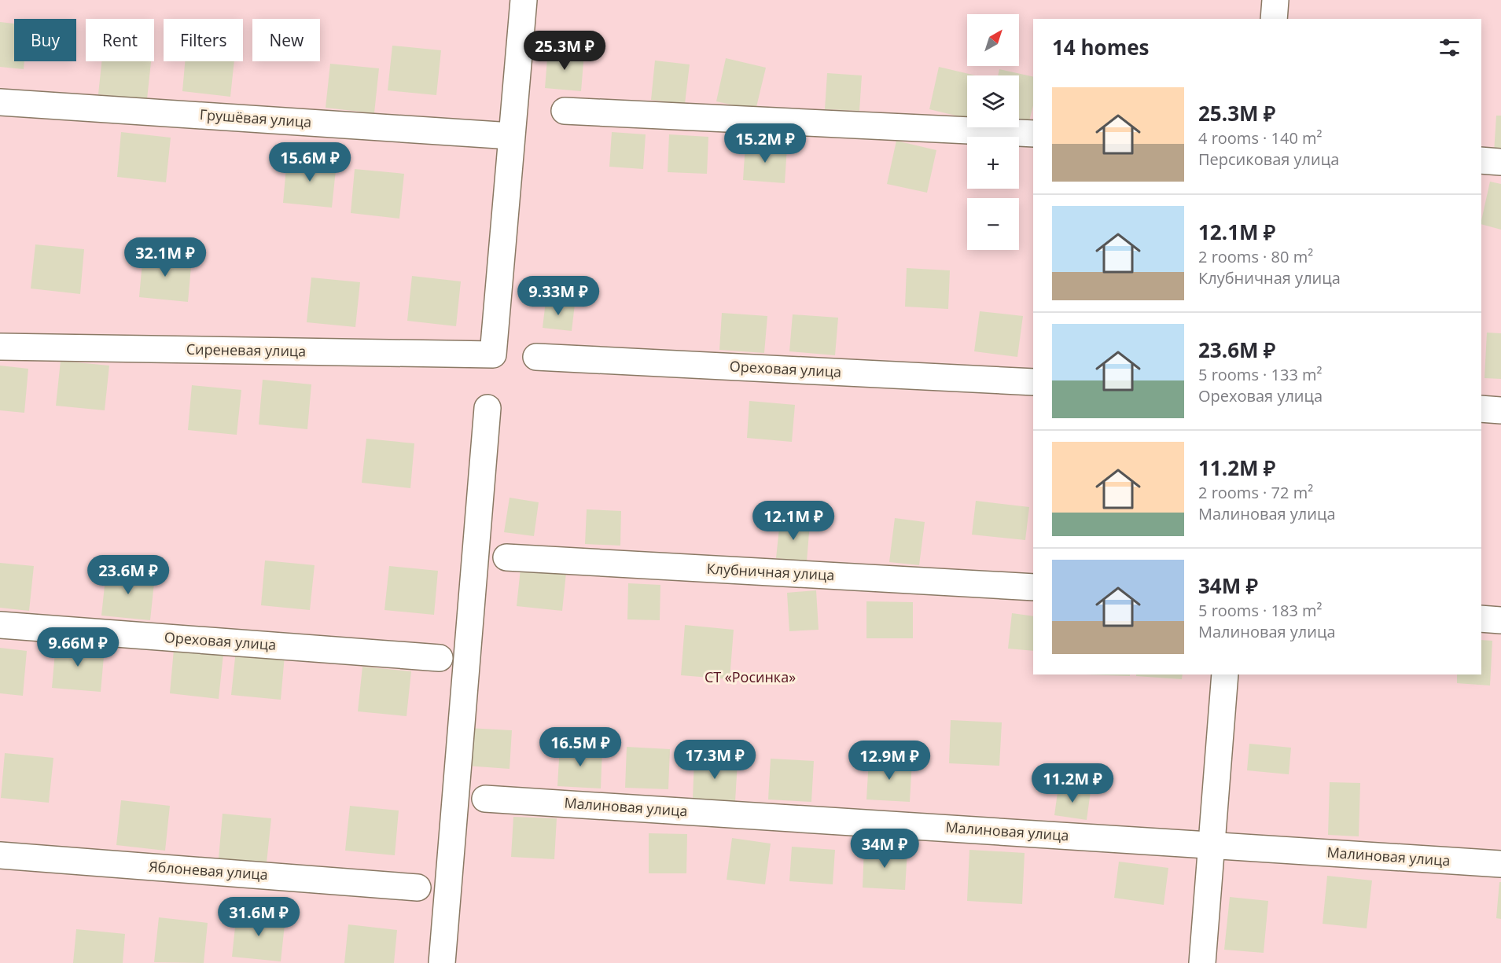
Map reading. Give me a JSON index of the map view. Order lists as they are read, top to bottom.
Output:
{
  "streets": {
    "street": [
      "Грушёвая улица",
      "Сиреневая улица",
      "Ореховая улица",
      "Клубничная улица",
      "Малиновая улица",
      "Яблоневая улица"
    ]
  },
  "crossings": [
    ["Грушёвая улица", "Сиреневая улица"]
  ],
  "parks": ["СТ «Росинка»"],
  "north": "top right",
  "page": {
    "map_buttons": ["+", "−"],
    "chip": [
      "Buy",
      "Rent",
      "Filters",
      "New"
    ],
    "heading": "14 homes",
    "price": [
      "25.3M ₽",
      "15.2M ₽",
      "15.6M ₽",
      "32.1M ₽",
      "9.33M ₽",
      "12.1M ₽",
      "23.6M ₽",
      "9.66M ₽",
      "16.5M ₽",
      "17.3M ₽",
      "12.9M ₽",
      "11.2M ₽",
      "34M ₽",
      "31.6M ₽"
    ],
    "list": [
      {
        "name": "25.3M ₽",
        "note": "4 rooms · 140 m² · Персиковая улица"
      },
      {
        "name": "12.1M ₽",
        "note": "2 rooms · 80 m² · Клубничная улица"
      },
      {
        "name": "23.6M ₽",
        "note": "5 rooms · 133 m² · Ореховая улица"
      },
      {
        "name": "11.2M ₽",
        "note": "2 rooms · 72 m² · Малиновая улица"
      },
      {
        "name": "34M ₽",
        "note": "5 rooms · 183 m² · Малиновая улица"
      }
    ]
  }
}
